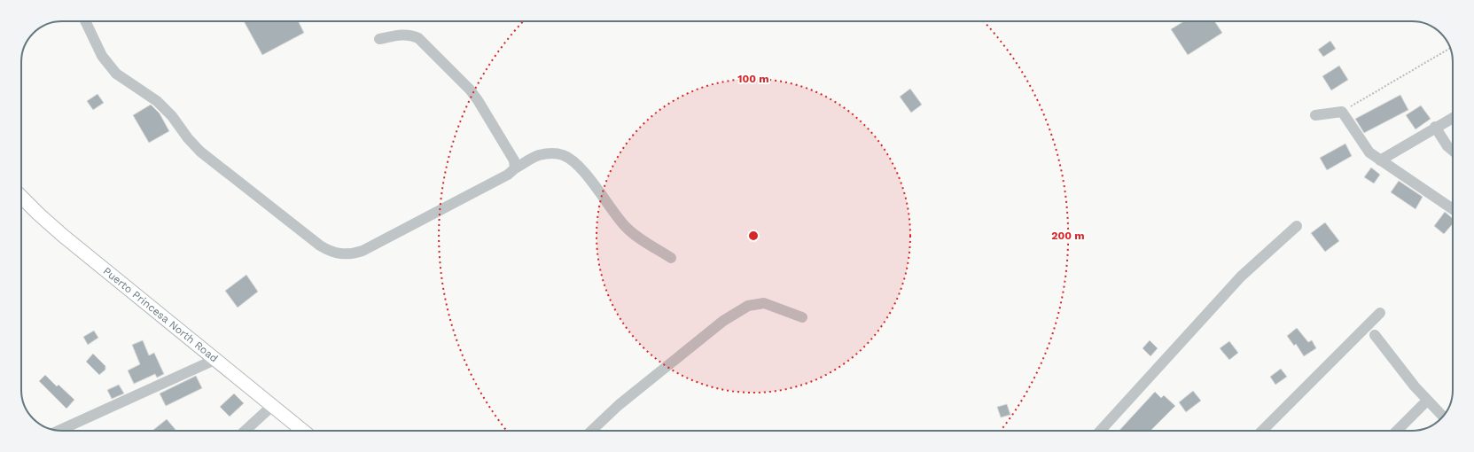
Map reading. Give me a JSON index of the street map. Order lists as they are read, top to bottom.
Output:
{
  "streets": {
    "main road": ["Puerto Princesa North Road"]
  },
  "rings": ["100 m", "200 m"]
}
